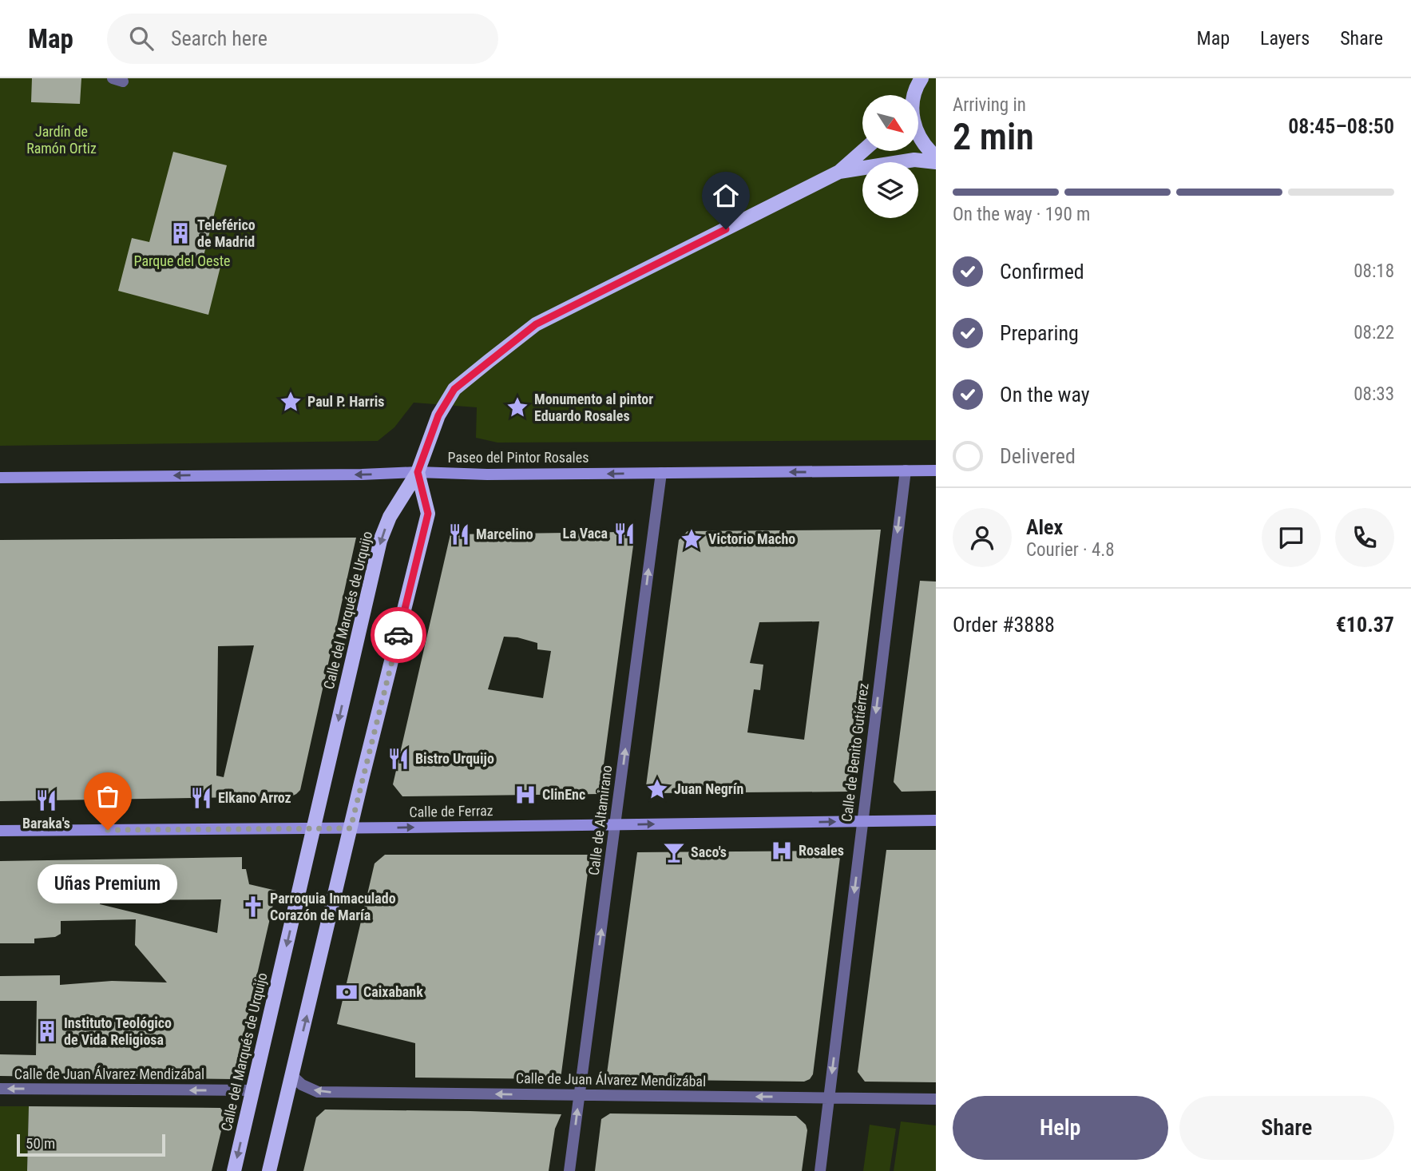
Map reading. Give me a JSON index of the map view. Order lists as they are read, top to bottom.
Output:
{
  "streets": {
    "main road": ["Paseo del Pintor Rosales", "Calle del Marqués de Urquijo", "Calle de Ferraz"],
    "street": ["Calle de Benito Gutiérrez", "Calle de Altamirano", "Calle de Juan Álvarez Mendizábal"]
  },
  "crossings": [
    ["Paseo del Pintor Rosales", "Calle del Marqués de Urquijo"],
    ["Paseo del Pintor Rosales", "Calle de Benito Gutiérrez"],
    ["Paseo del Pintor Rosales", "Calle de Altamirano"],
    ["Calle del Marqués de Urquijo", "Calle de Ferraz"],
    ["Calle del Marqués de Urquijo", "Calle de Juan Álvarez Mendizábal"],
    ["Calle de Benito Gutiérrez", "Calle de Ferraz"],
    ["Calle de Benito Gutiérrez", "Calle de Juan Álvarez Mendizábal"],
    ["Calle de Ferraz", "Calle de Altamirano"],
    ["Calle de Altamirano", "Calle de Juan Álvarez Mendizábal"]
  ],
  "one_way": [
    "Paseo del Pintor Rosales",
    "Calle de Benito Gutiérrez",
    "Calle de Ferraz",
    "Calle de Altamirano",
    "Calle de Juan Álvarez Mendizábal"
  ],
  "parks": ["Jardín de Ramón Ortiz", "Parque del Oeste"],
  "places": {
    "building": ["Teleférico de Madrid", "Instituto Teológico de Vida Religiosa"],
    "place": [
      "Paul P. Harris",
      "Monumento al pintor Eduardo Rosales",
      "Victorio Macho",
      "Juan Negrín"
    ],
    "restaurant": [
      "La Vaca",
      "Marcelino",
      "Bistro Urquijo",
      "Elkano Arroz",
      "Baraka's"
    ],
    "hospital": ["ClinEnc", "Rosales"],
    "other": ["Uñas Premium"],
    "bar": ["Saco's"],
    "church": ["Parroquia Inmaculado Corazón de María"],
    "bank": ["Caixabank"]
  },
  "scale_bar": "50 m",
  "north": "bottom right",
  "page": {
    "header": "Map",
    "search": "Search here",
    "nav": ["Map", "Layers", "Share"],
    "heading": ["2 min", "Arriving in", "08:45–08:50"],
    "panel": [
      "Alex",
      "Courier · 4.8",
      "Order #3888",
      "€10.37"
    ],
    "bar": "On the way · 190 m",
    "list": [
      ["Confirmed", "08:18"],
      ["Preparing", "08:22"],
      ["On the way", "08:33"],
      "Delivered"
    ],
    "bubble": "Uñas Premium",
    "buttons": ["Help", "Share"],
    "scale": "50 m"
  }
}
